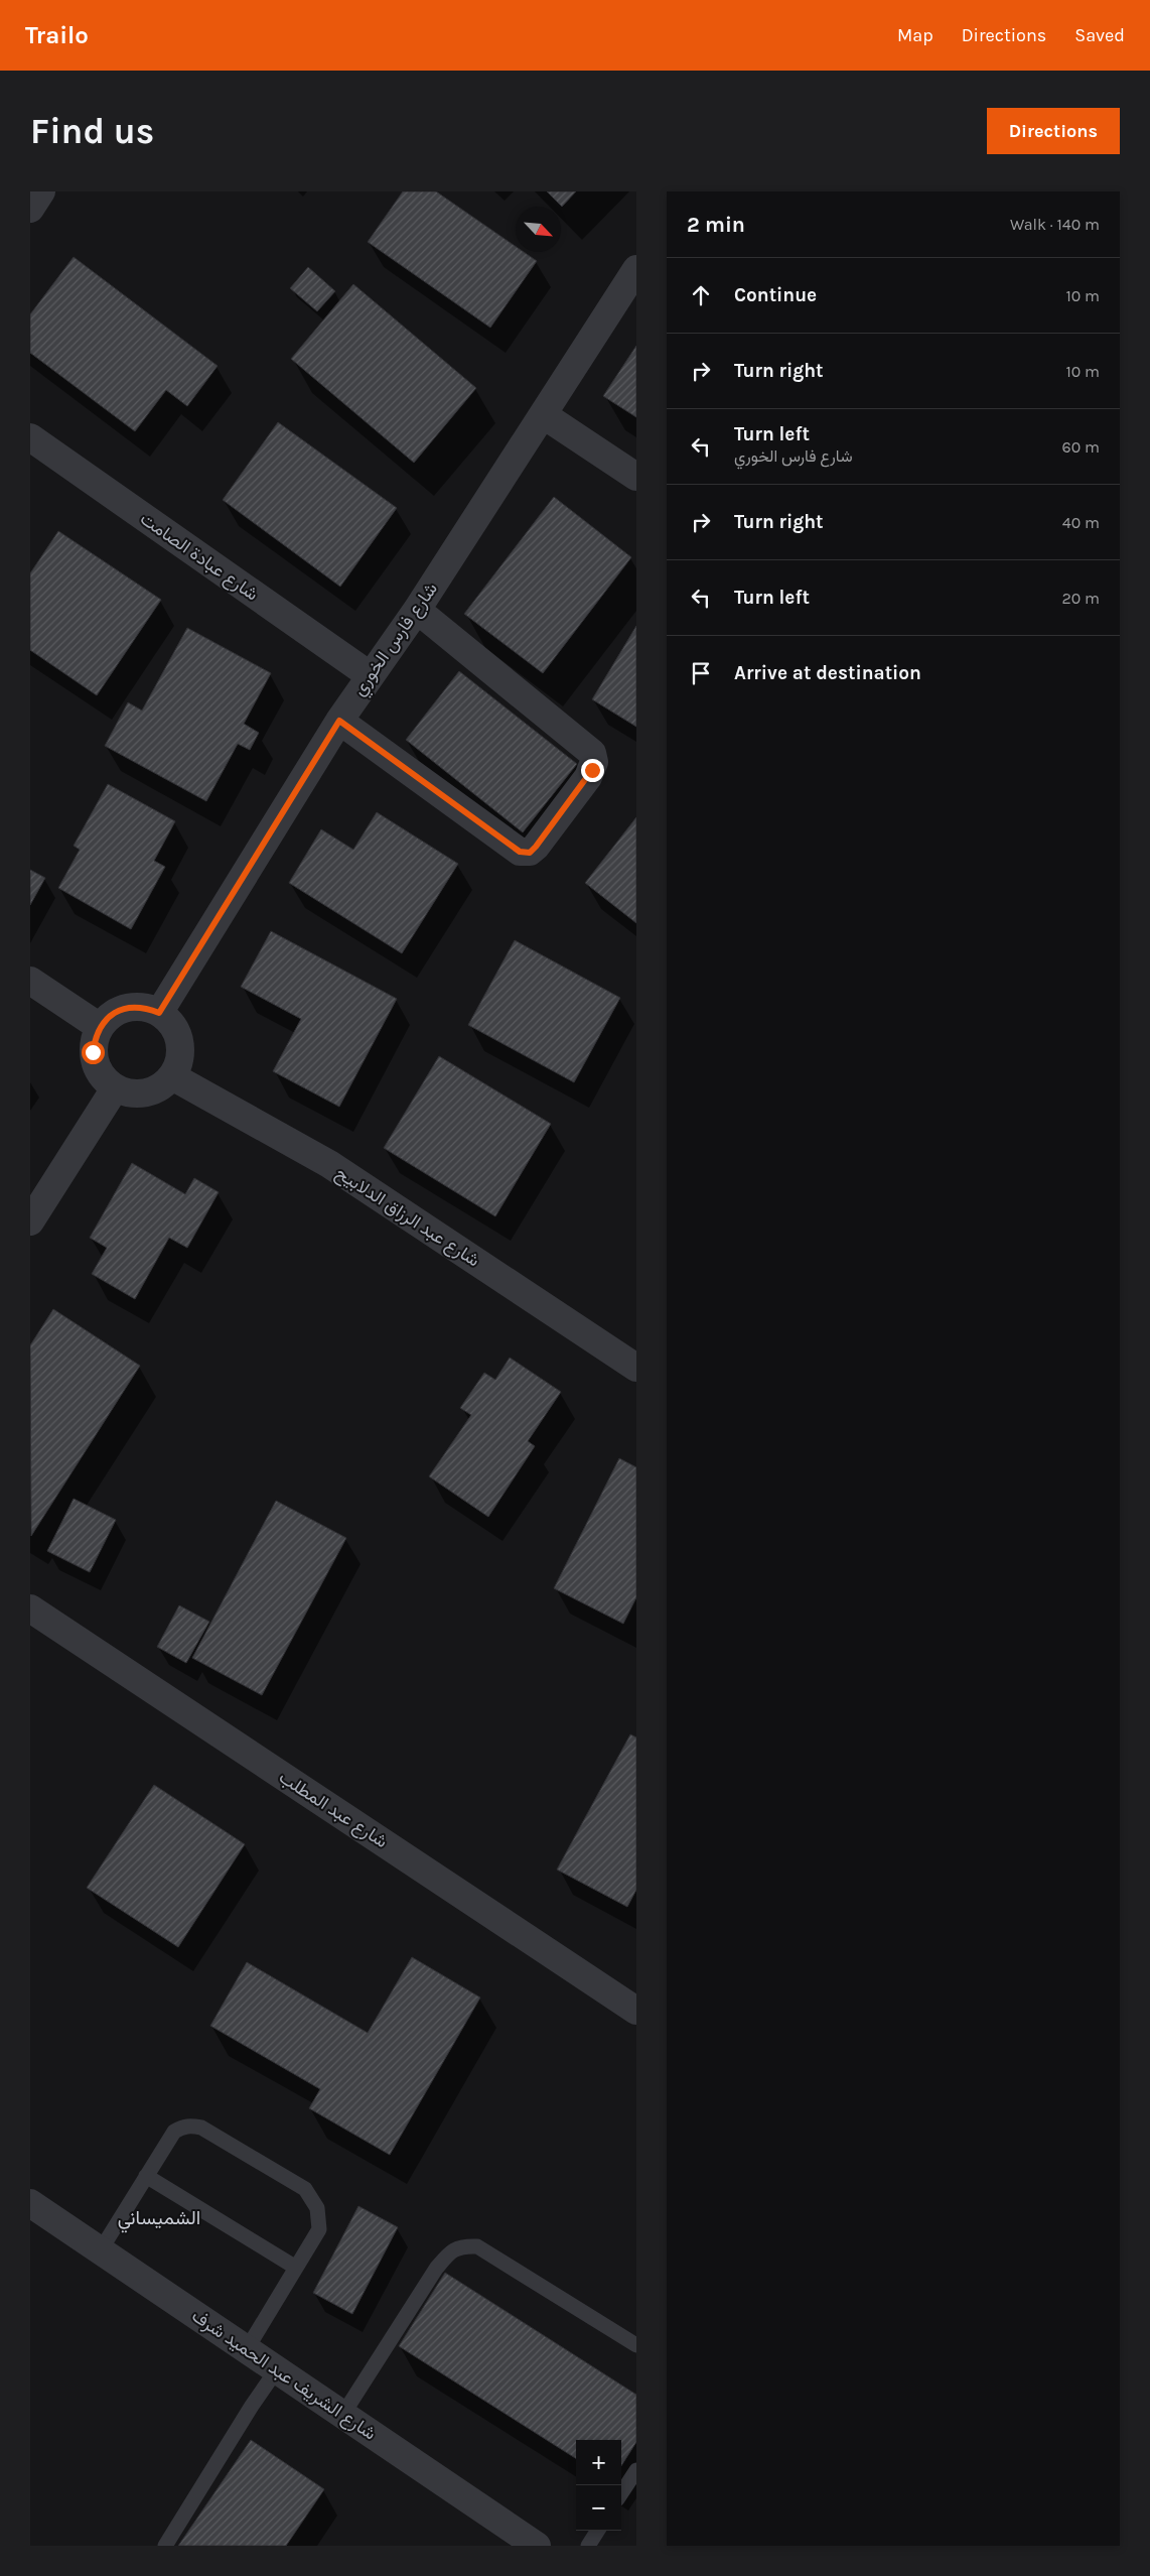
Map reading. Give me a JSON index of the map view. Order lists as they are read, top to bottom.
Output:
{
  "streets": {
    "street": [
      "شارع عبادة الصامت",
      "شارع فارس الخوري",
      "شارع عبد الرزاق الدلابيح",
      "شارع عبد المطلب",
      "شارع الشريف عبد الحميد شرف"
    ]
  },
  "crossings": [
    ["شارع عبادة الصامت", "شارع فارس الخوري"],
    ["شارع فارس الخوري", "شارع عبد الرزاق الدلابيح"]
  ],
  "districts": ["الشميساني"],
  "north": "bottom right",
  "page": {
    "header": "Trailo",
    "nav": ["Map", "Directions", "Saved"],
    "buttons": "Directions",
    "title": "Find us",
    "heading": ["2 min", "Walk · 140 m"],
    "list": [
      ["Continue", "10 m"],
      ["Turn right", "10 m"],
      ["Turn left", "شارع فارس الخوري", "60 m"],
      ["Turn right", "40 m"],
      ["Turn left", "20 m"],
      "Arrive at destination"
    ],
    "map_buttons": ["+", "−"]
  }
}
